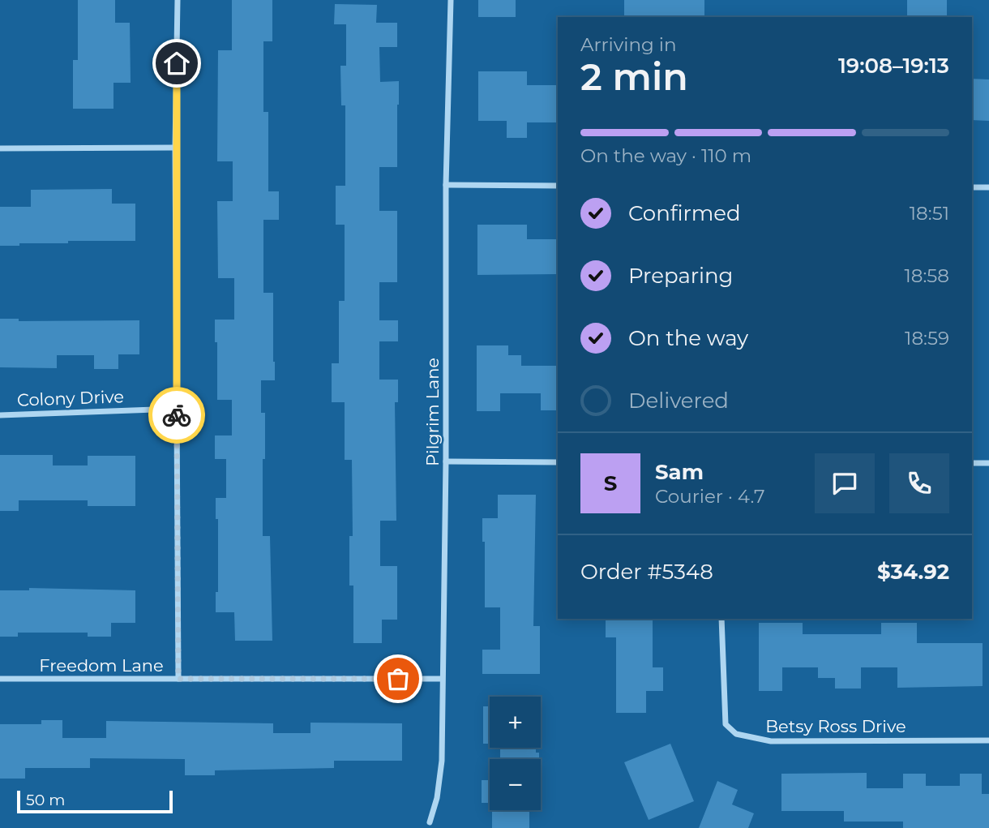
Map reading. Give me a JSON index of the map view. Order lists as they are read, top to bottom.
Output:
{
  "streets": {
    "street": [
      "Colony Drive",
      "Pilgrim Lane",
      "Freedom Lane",
      "Betsy Ross Drive"
    ]
  },
  "crossings": [
    ["Pilgrim Lane", "Freedom Lane"]
  ],
  "scale_bar": "50 m",
  "page": {
    "heading": ["2 min", "Arriving in", "19:08–19:13"],
    "panel": [
      "Sam",
      "Courier · 4.7",
      "Order #5348",
      "$34.92"
    ],
    "bar": "On the way · 110 m",
    "list": [
      ["Confirmed", "18:51"],
      ["Preparing", "18:58"],
      ["On the way", "18:59"],
      "Delivered"
    ],
    "round": "S",
    "map_buttons": ["+", "−"],
    "scale": "50 m"
  }
}
